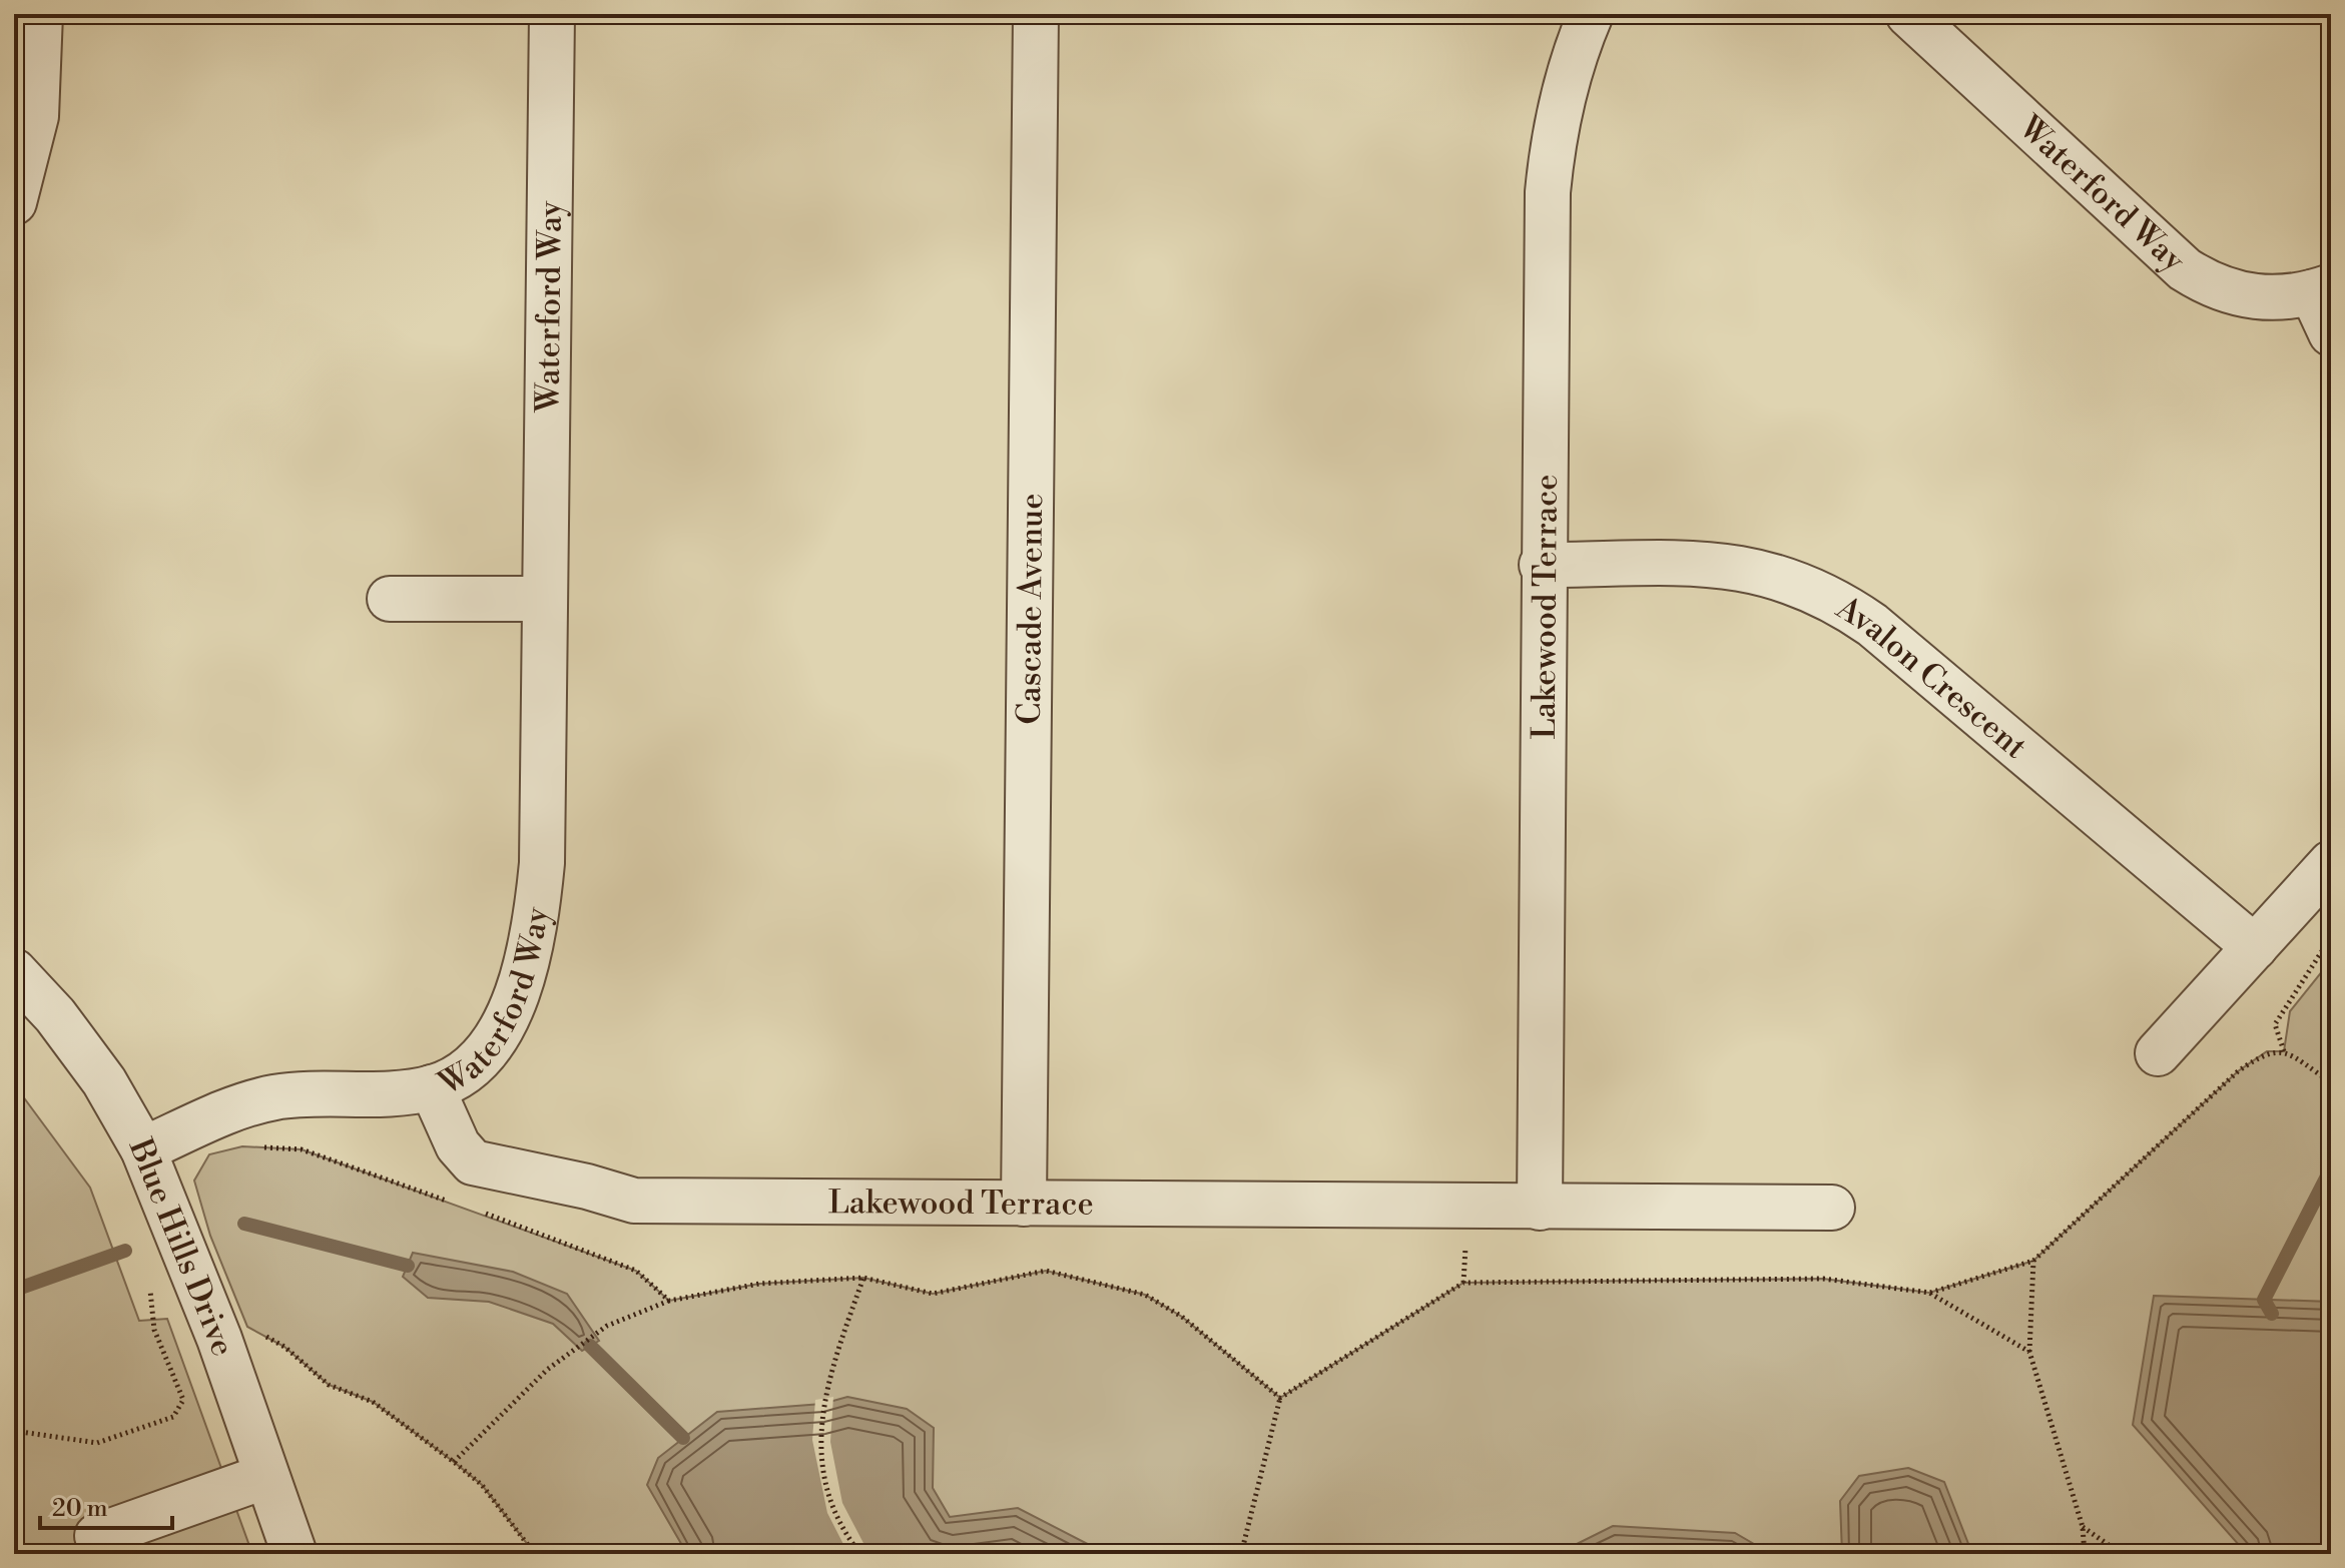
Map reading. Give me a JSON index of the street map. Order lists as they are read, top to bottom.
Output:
{
  "streets": {
    "street": [
      "Waterford Way",
      "Lakewood Terrace",
      "Cascade Avenue",
      "Avalon Crescent",
      "Blue Hills Drive"
    ]
  },
  "crossings": [
    ["Waterford Way", "Lakewood Terrace"],
    ["Waterford Way", "Blue Hills Drive"],
    ["Lakewood Terrace", "Cascade Avenue"],
    ["Lakewood Terrace", "Avalon Crescent"]
  ],
  "scale_bar": "20 m"
}
